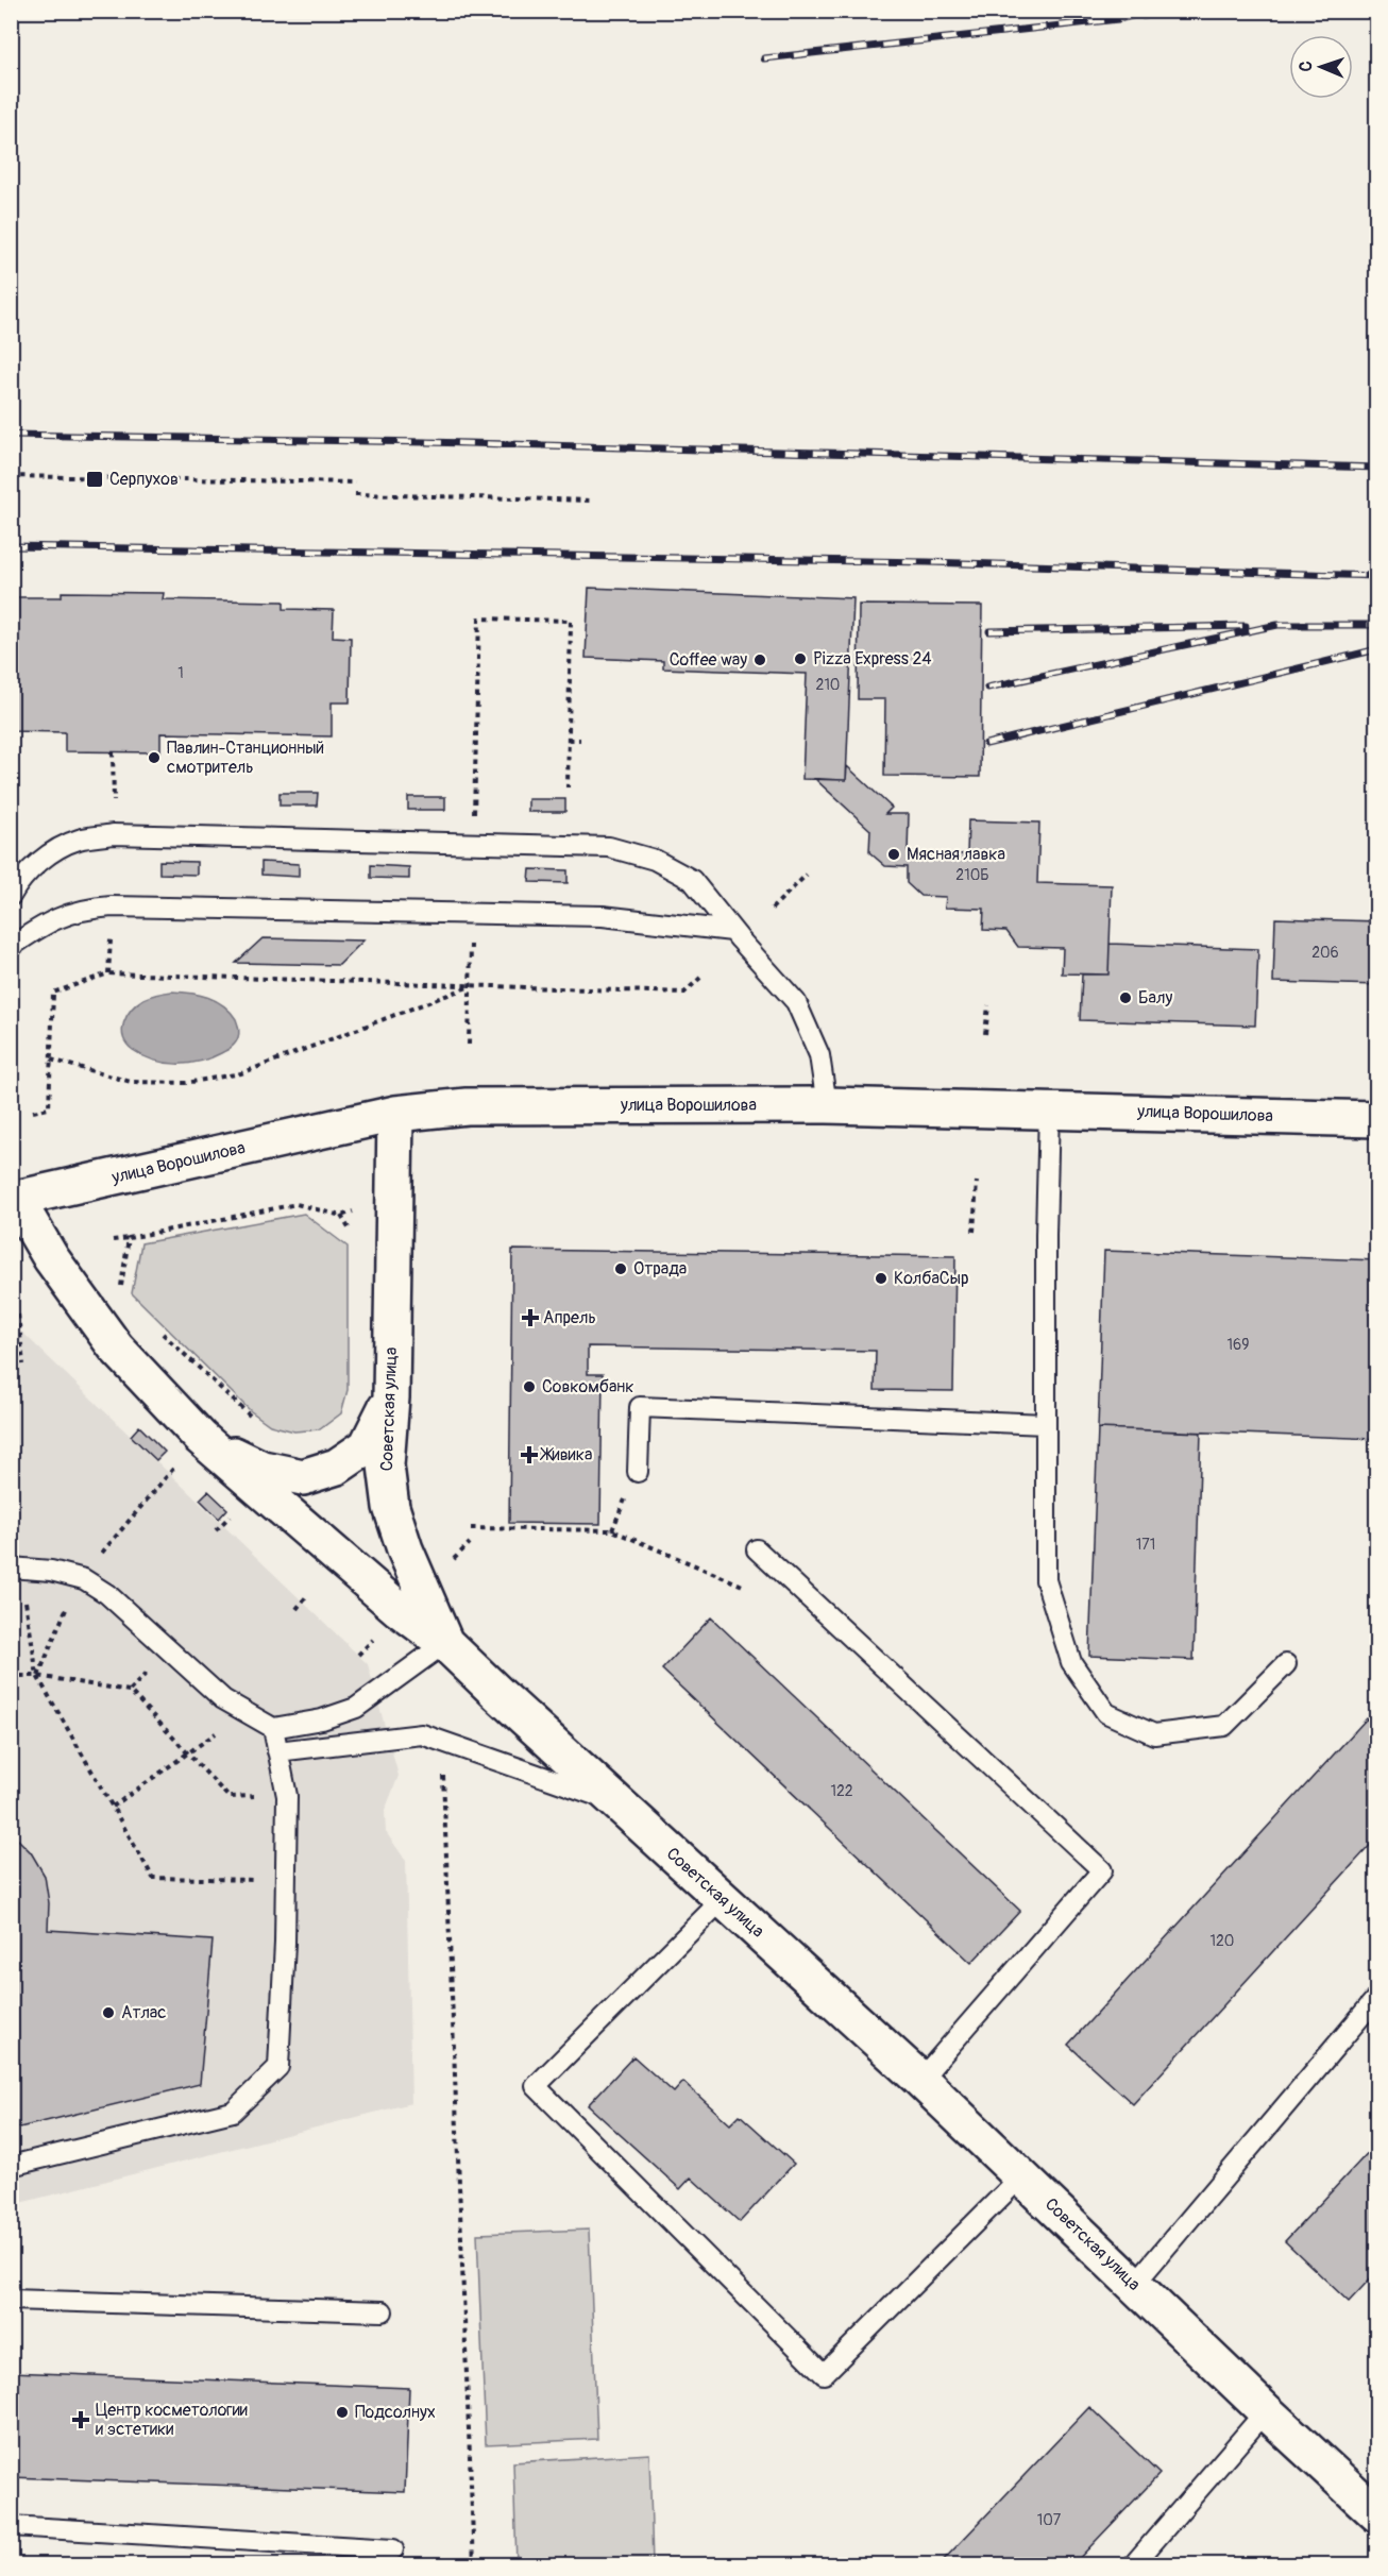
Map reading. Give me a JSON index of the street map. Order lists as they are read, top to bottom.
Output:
{
  "streets": {
    "street": ["улица Ворошилова", "Советская улица"]
  },
  "crossings": [
    ["улица Ворошилова", "Советская улица"]
  ],
  "places": {
    "transit": ["Серпухов"],
    "other": [
      "Pizza Express 24",
      "Coffee way",
      "Павлин-Станционный смотритель",
      "Мясная лавка",
      "Балу",
      "Отрада",
      "КолбаСыр",
      "Совкомбанк",
      "Атлас",
      "Подсолнух"
    ],
    "health": ["Апрель", "Живика", "Центр косметологии и эстетики"]
  },
  "house_numbers": [
    "1",
    "210",
    "210Б",
    "206",
    "169",
    "171",
    "122",
    "120",
    "107"
  ],
  "north": "left"
}
